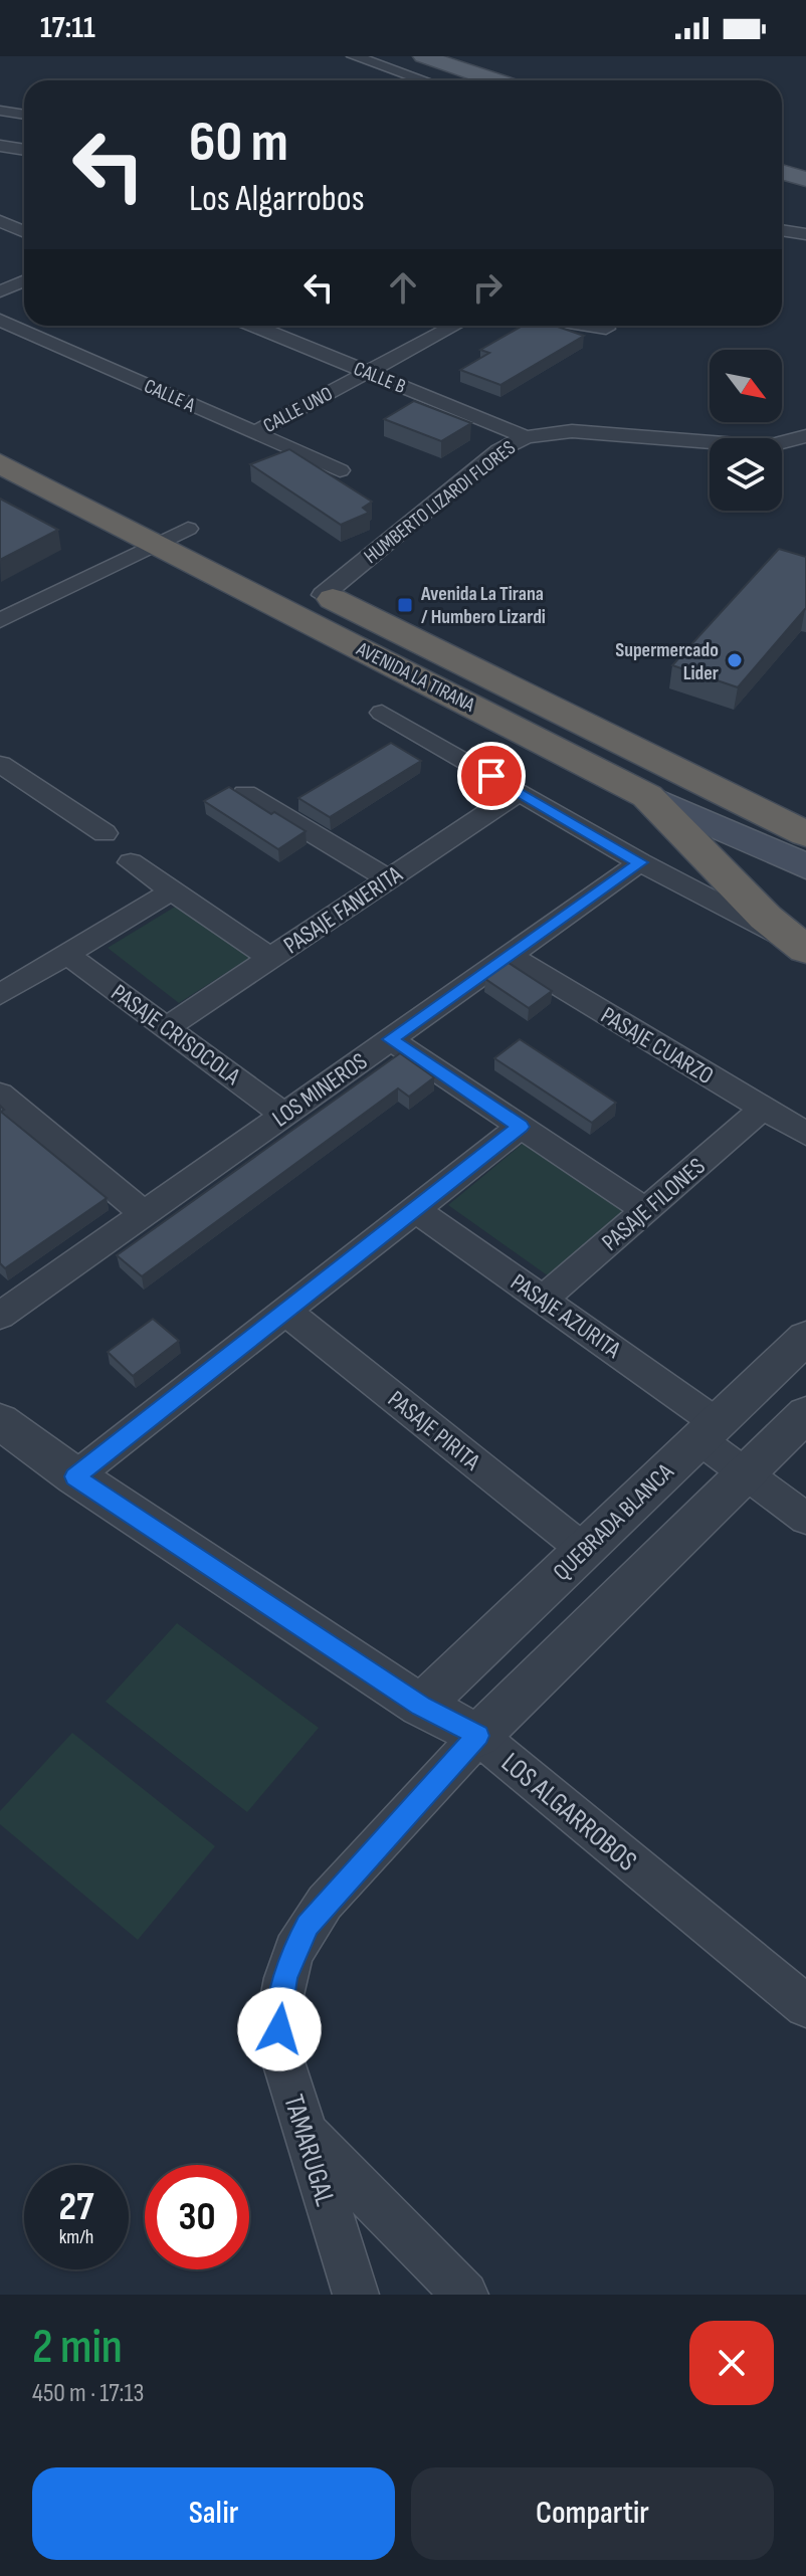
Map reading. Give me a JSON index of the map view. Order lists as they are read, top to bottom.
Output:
{
  "streets": {
    "highway": ["AVENIDA LA TIRANA"],
    "street": [
      "CALLE B",
      "CALLE A",
      "CALLE UNO",
      "HUMBERTO LIZARDI FLORES",
      "PASAJE FANERITA",
      "PASAJE CRISOCOLA",
      "PASAJE CUARZO",
      "LOS MINEROS",
      "PASAJE FILONES",
      "PASAJE AZURITA",
      "PASAJE PIRITA",
      "QUEBRADA BLANCA",
      "LOS ALGARROBOS",
      "TAMARUGAL"
    ]
  },
  "crossings": [
    ["CALLE B", "CALLE UNO"],
    ["CALLE B", "HUMBERTO LIZARDI FLORES"],
    ["CALLE A", "CALLE UNO"],
    ["HUMBERTO LIZARDI FLORES", "AVENIDA LA TIRANA"],
    ["AVENIDA LA TIRANA", "PASAJE FANERITA"],
    ["AVENIDA LA TIRANA", "LOS MINEROS"],
    ["PASAJE FANERITA", "PASAJE CRISOCOLA"],
    ["PASAJE CRISOCOLA", "LOS MINEROS"],
    ["PASAJE CUARZO", "LOS MINEROS"],
    ["PASAJE CUARZO", "PASAJE FILONES"],
    ["PASAJE FILONES", "PASAJE AZURITA"],
    ["PASAJE AZURITA", "QUEBRADA BLANCA"],
    ["PASAJE PIRITA", "QUEBRADA BLANCA"],
    ["QUEBRADA BLANCA", "LOS ALGARROBOS"],
    ["LOS ALGARROBOS", "TAMARUGAL"]
  ],
  "places": {
    "transit": ["Avenida La Tirana / Humbero Lizardi"],
    "other": ["Supermercado Lider"]
  },
  "north": "bottom right",
  "page": {
    "status": "17:11",
    "turn": ["60 m", "Los Algarrobos"],
    "speed": "27 km/h",
    "limit": "30",
    "heading": ["2 min", "450 m · 17:13"],
    "buttons": ["Salir", "Compartir"]
  }
}
